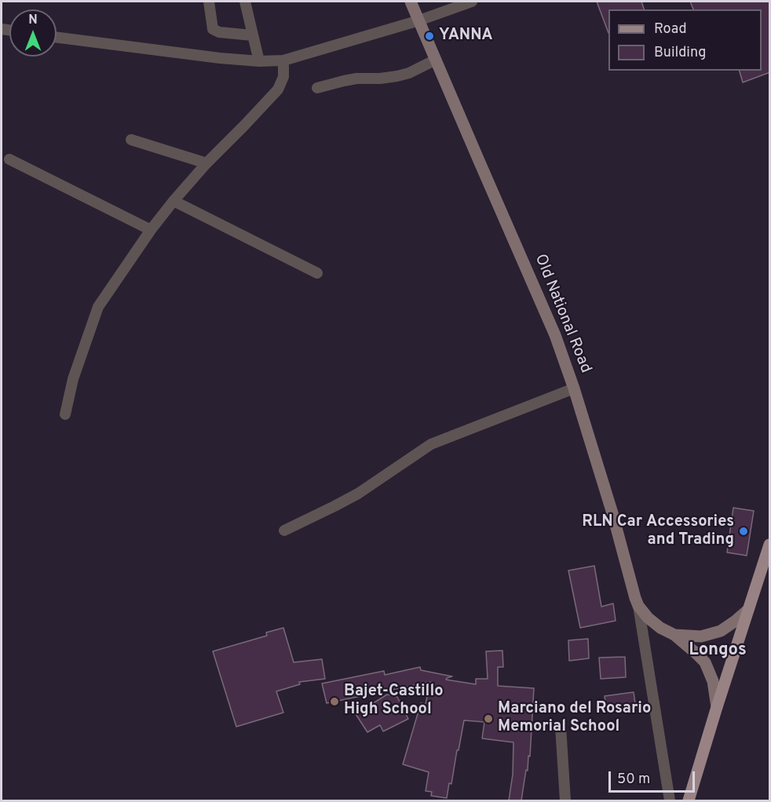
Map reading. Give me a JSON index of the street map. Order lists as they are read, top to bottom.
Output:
{
  "streets": {
    "main road": ["Old National Road"]
  },
  "districts": ["Longos"],
  "places": [
    "YANNA",
    "RLN Car Accessories and Trading",
    "Bajet-Castillo High School",
    "Marciano del Rosario Memorial School"
  ],
  "legend": ["Road", "Building"],
  "scale_bar": "50 m",
  "north": "top"
}
